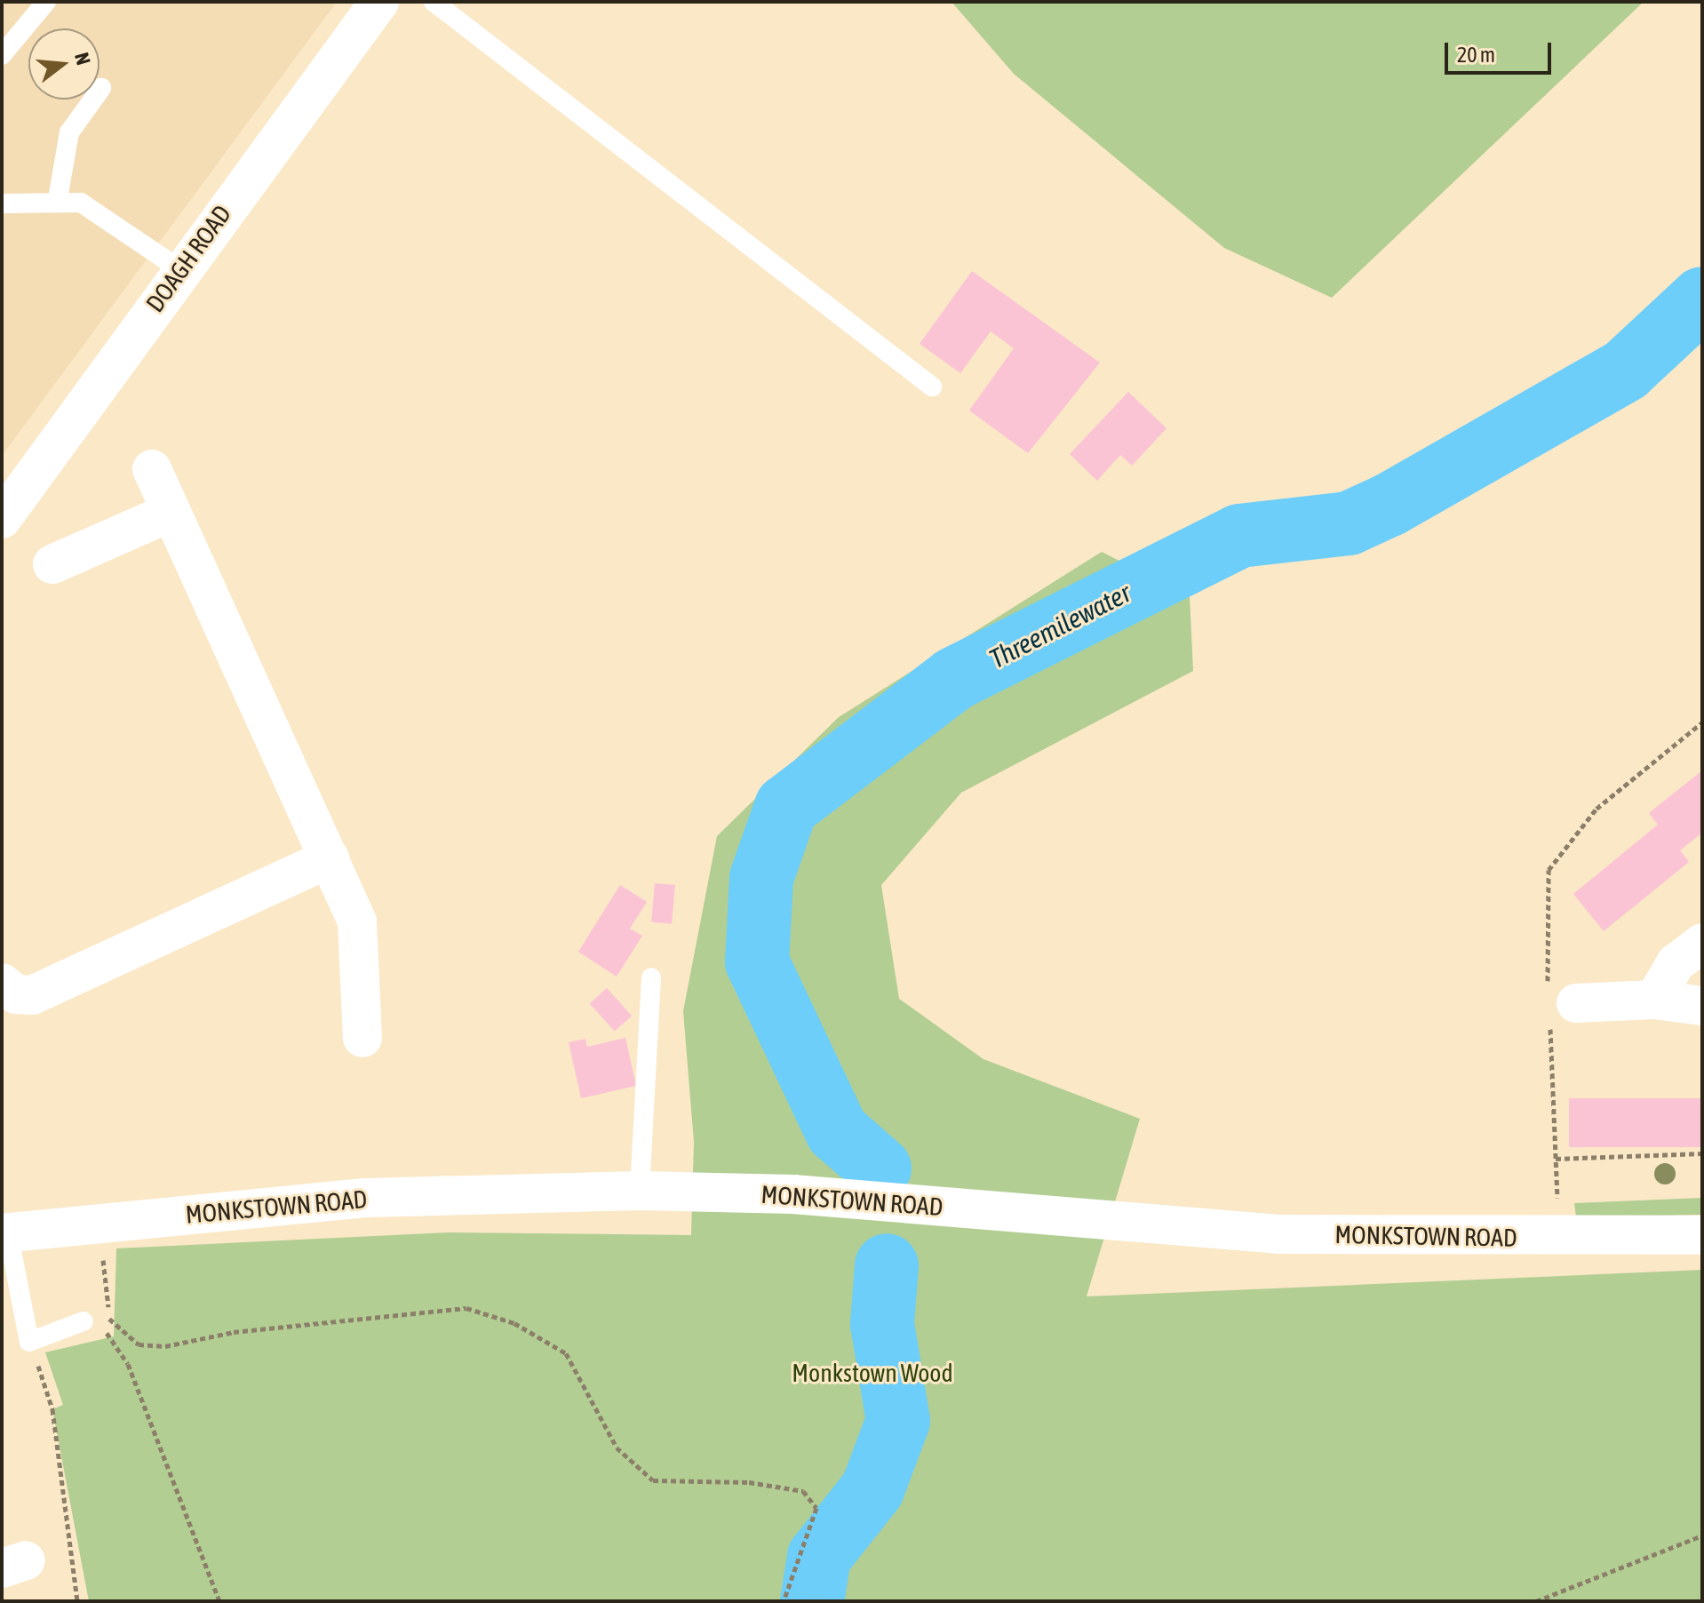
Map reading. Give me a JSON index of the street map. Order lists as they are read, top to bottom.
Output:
{
  "streets": {
    "street": ["DOAGH ROAD", "MONKSTOWN ROAD"]
  },
  "water": ["Threemilewater"],
  "parks": ["Monkstown Wood"],
  "scale_bar": "20 m",
  "north": "right"
}
